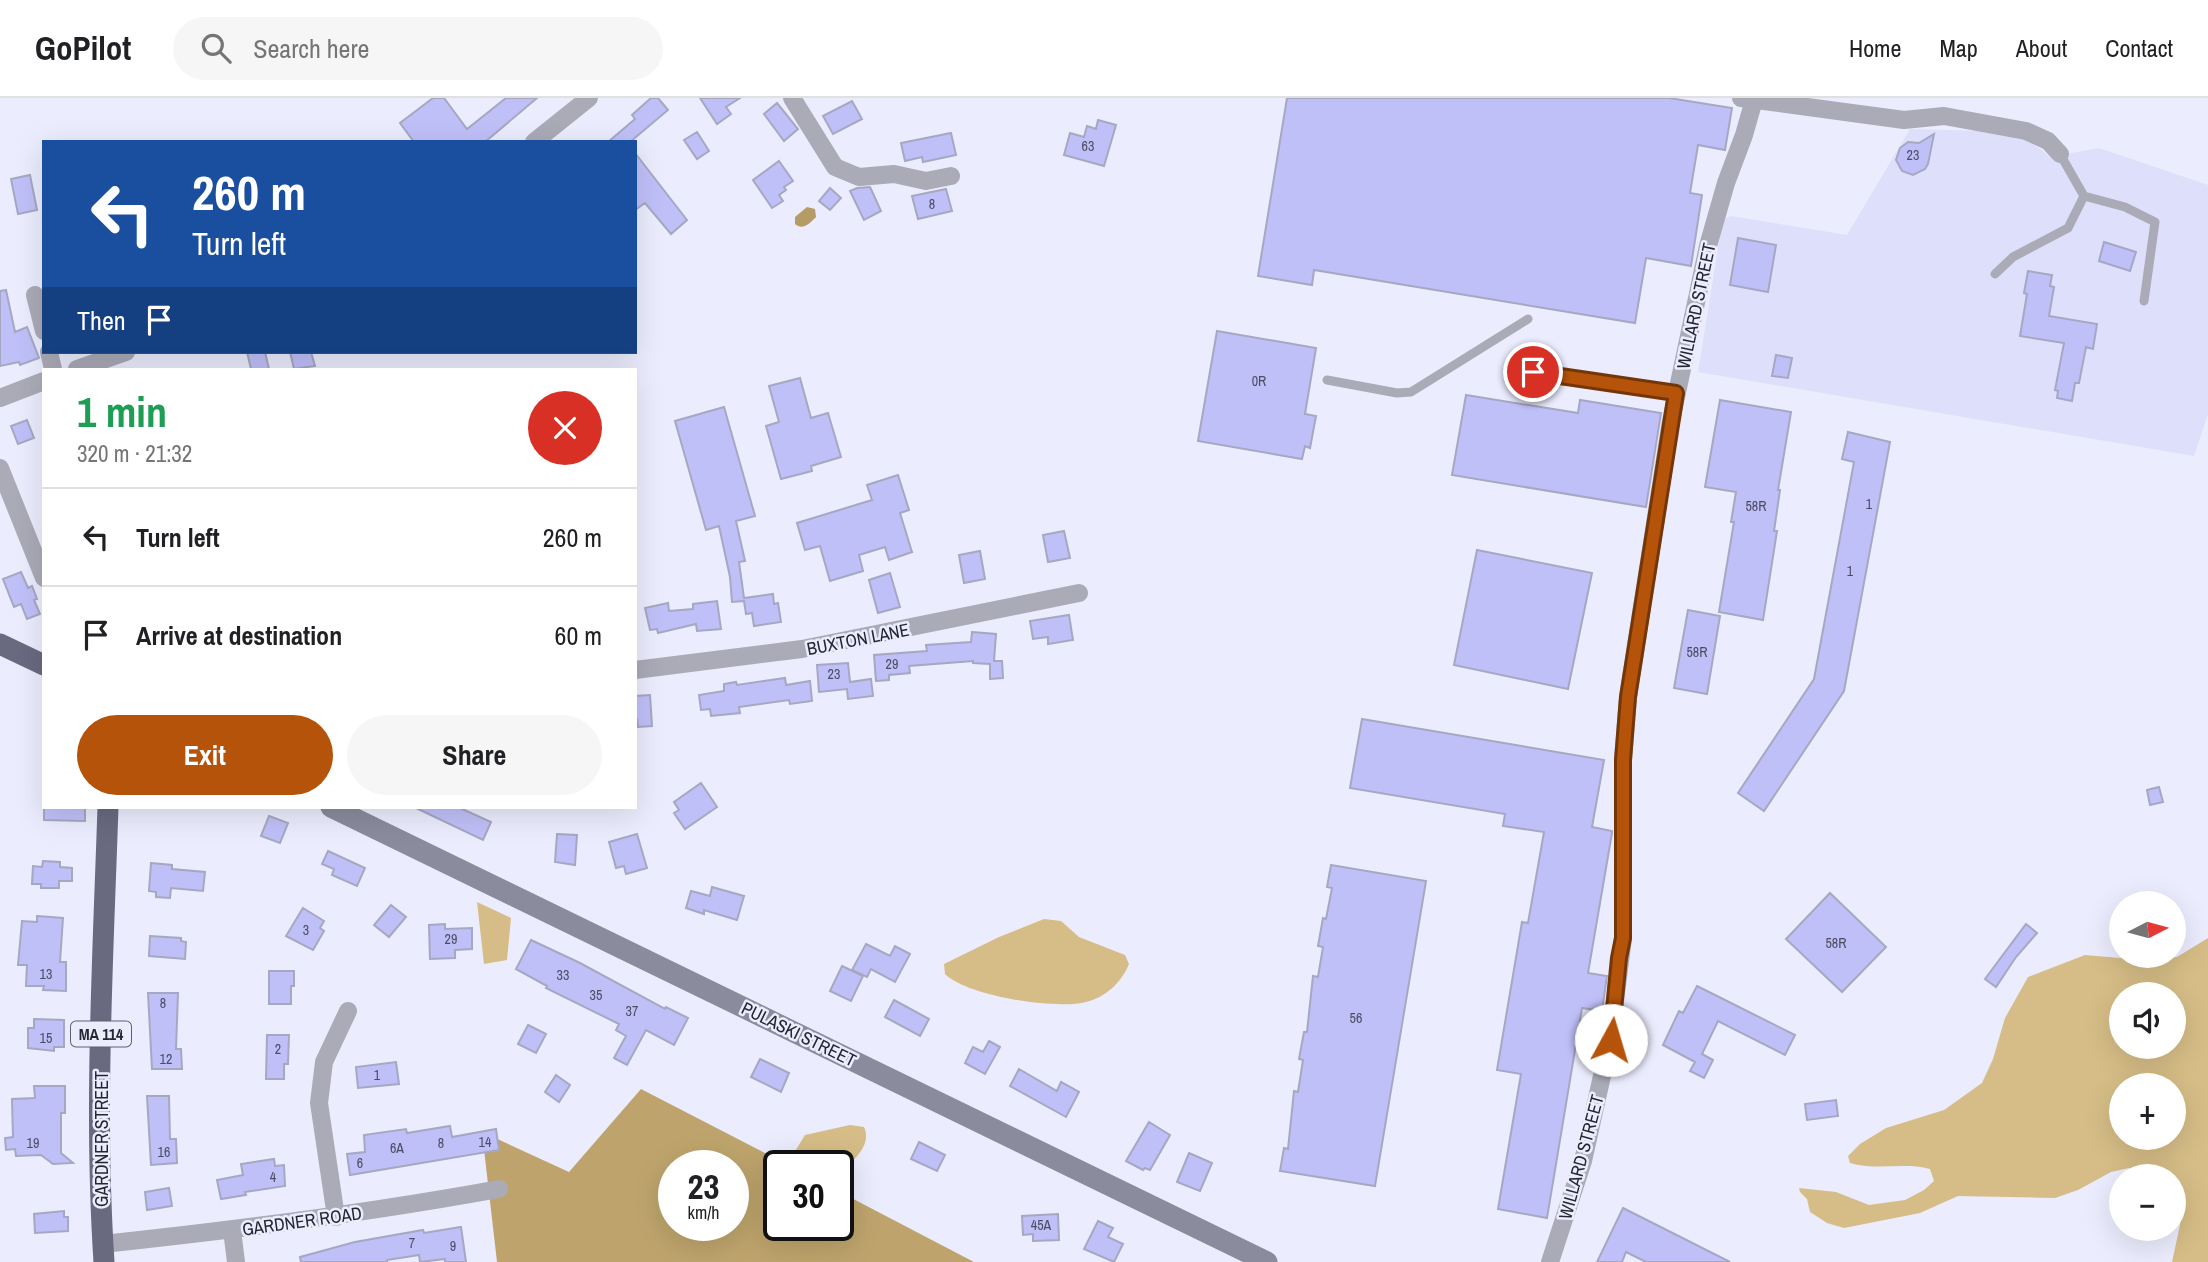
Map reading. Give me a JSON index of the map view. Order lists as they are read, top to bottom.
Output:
{
  "streets": {
    "highway": ["MA 114", "GARDNER STREET"],
    "main road": ["PULASKI STREET"],
    "street": ["WILLARD STREET", "BUXTON LANE", "GARDNER ROAD"]
  },
  "crossings": [
    ["GARDNER STREET", "GARDNER ROAD"]
  ],
  "house_numbers": [
    "63",
    "23",
    "8",
    "0R",
    "1",
    "58R",
    "1",
    "58R",
    "29",
    "23",
    "3",
    "29",
    "58R",
    "13",
    "33",
    "35",
    "8",
    "37",
    "56",
    "15",
    "2",
    "12",
    "1",
    "14",
    "19",
    "8",
    "6A",
    "16",
    "6",
    "4",
    "45A",
    "7",
    "9"
  ],
  "north": "right",
  "page": {
    "header": "GoPilot",
    "search": "Search here",
    "nav": [
      "Home",
      "Map",
      "About",
      "Contact"
    ],
    "turn": ["260 m", "Turn left"],
    "then": "Then",
    "heading": ["1 min", "320 m · 21:32"],
    "list": [
      {
        "name": "Turn left",
        "value": "260 m"
      },
      {
        "name": "Arrive at destination",
        "value": "60 m"
      }
    ],
    "buttons": ["Exit", "Share"],
    "map_buttons": ["+", "−"],
    "speed": "23 km/h",
    "limit": "30"
  }
}
